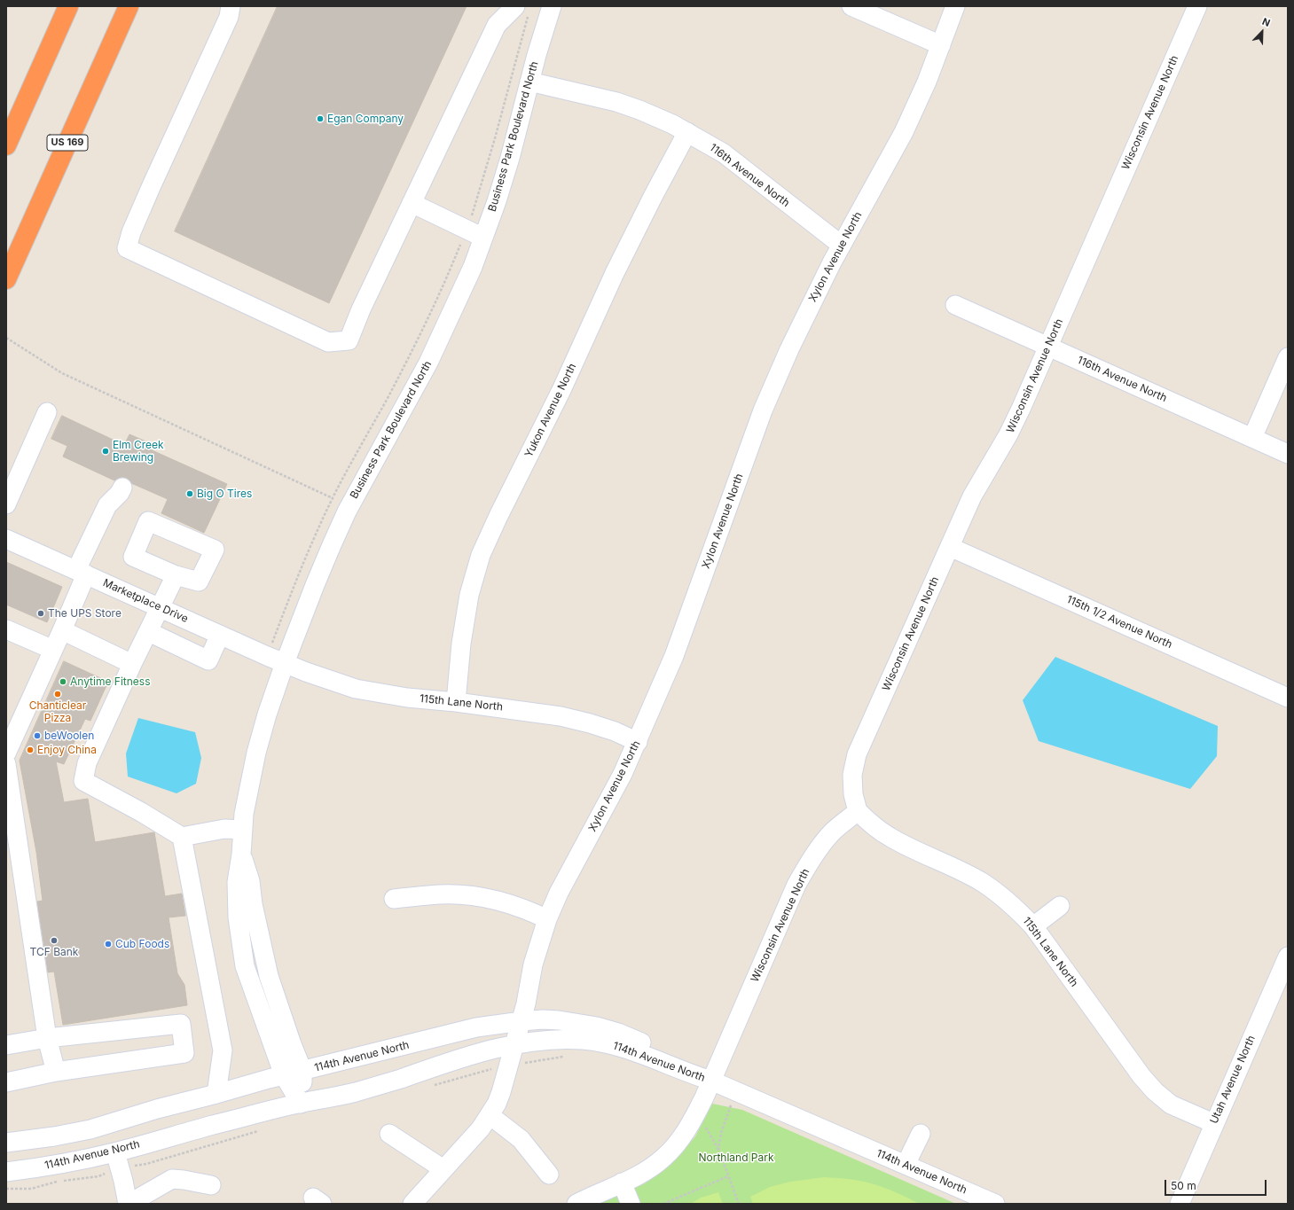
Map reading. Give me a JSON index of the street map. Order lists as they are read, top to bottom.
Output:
{
  "streets": {
    "highway": ["US 169"],
    "street": [
      "Wisconsin Avenue North",
      "Business Park Boulevard North",
      "116th Avenue North",
      "Xylon Avenue North",
      "Yukon Avenue North",
      "Marketplace Drive",
      "115th 1/2 Avenue North",
      "115th Lane North",
      "114th Avenue North",
      "Utah Avenue North"
    ]
  },
  "crossings": [
    ["Wisconsin Avenue North", "116th Avenue North"],
    ["Wisconsin Avenue North", "115th 1/2 Avenue North"],
    ["Wisconsin Avenue North", "115th Lane North"],
    ["Wisconsin Avenue North", "114th Avenue North"],
    ["Business Park Boulevard North", "116th Avenue North"],
    ["Business Park Boulevard North", "Marketplace Drive"],
    ["Business Park Boulevard North", "115th Lane North"],
    ["Business Park Boulevard North", "114th Avenue North"],
    ["116th Avenue North", "Xylon Avenue North"],
    ["116th Avenue North", "Yukon Avenue North"],
    ["Xylon Avenue North", "115th Lane North"],
    ["Xylon Avenue North", "114th Avenue North"],
    ["Yukon Avenue North", "115th Lane North"],
    ["Marketplace Drive", "115th Lane North"],
    ["115th Lane North", "Utah Avenue North"]
  ],
  "parks": ["Northland Park"],
  "places": [
    "Egan Company",
    "Elm Creek Brewing",
    "Big O Tires",
    "The UPS Store",
    "Anytime Fitness",
    "Chanticlear Pizza",
    "beWoolen",
    "Enjoy China",
    "TCF Bank",
    "Cub Foods"
  ],
  "scale_bar": "50 m",
  "north": "top right"
}
